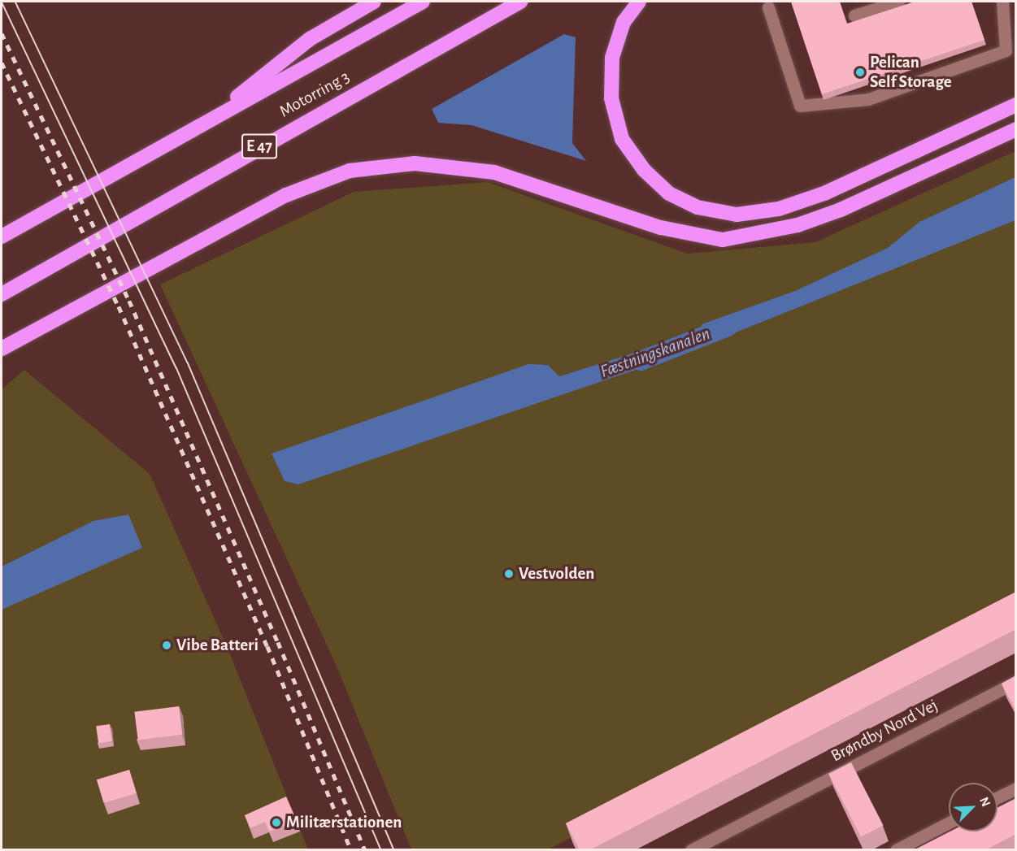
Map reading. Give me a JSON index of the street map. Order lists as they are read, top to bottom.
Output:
{
  "streets": {
    "highway": ["Motorring 3", "E 47"],
    "street": ["Brøndby Nord Vej"]
  },
  "water": ["Fæstningskanalen"],
  "places": [
    "Pelican Self Storage",
    "Vestvolden",
    "Vibe Batteri",
    "Militærstationen"
  ],
  "north": "top right"
}
